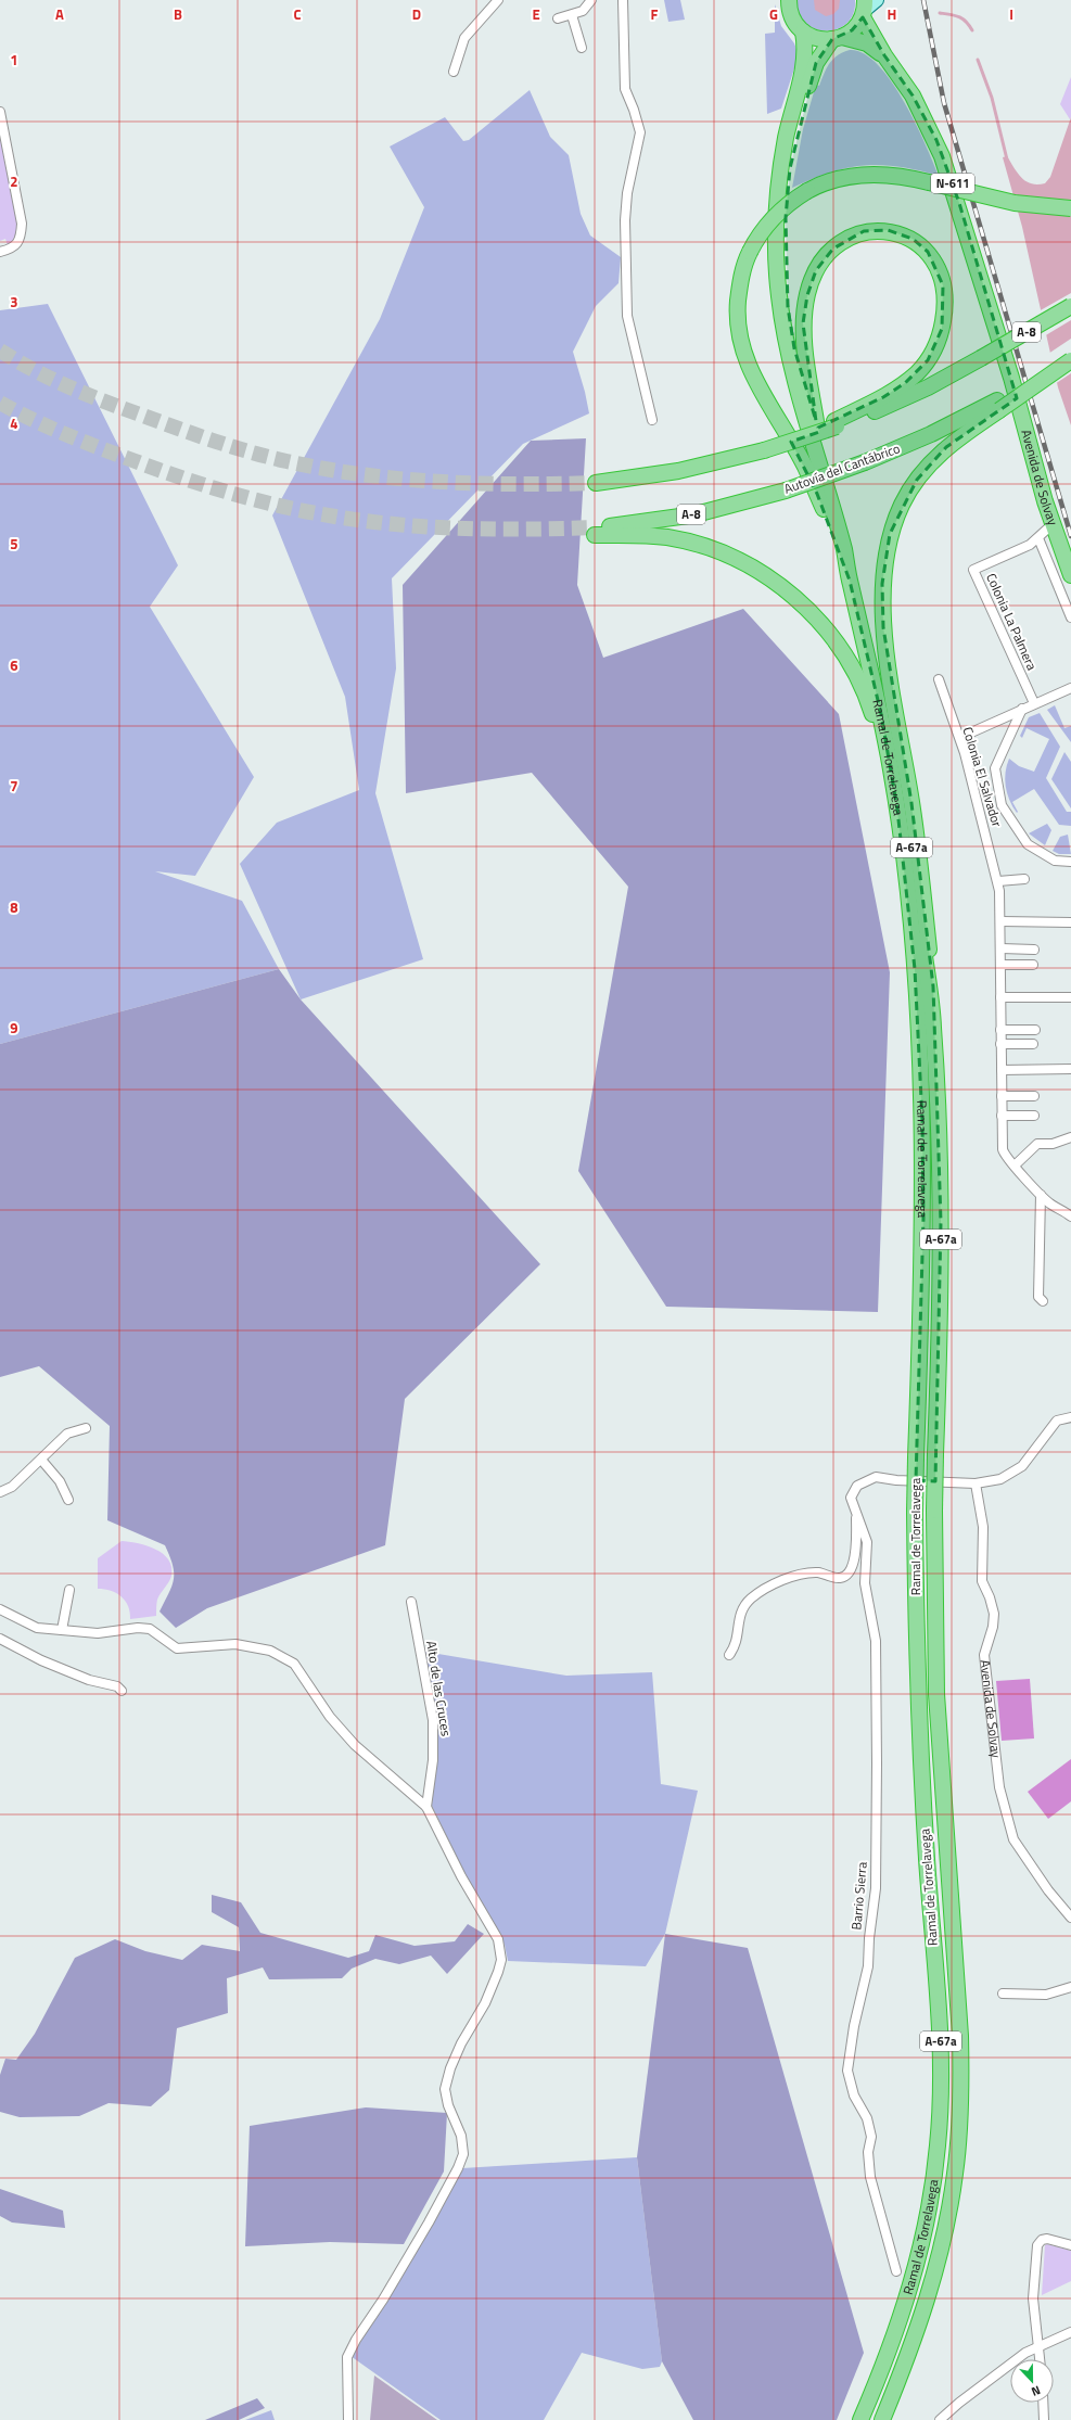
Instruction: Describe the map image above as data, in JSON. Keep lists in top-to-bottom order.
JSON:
{
  "streets": {
    "highway": [
      "N-611",
      "A-8",
      "Autovía del Cantábrico",
      "Avenida de Solvay",
      "Ramal de Torrelavega",
      "A-67a"
    ],
    "street": [
      "Colonia La Palmera",
      "Colonia El Salvador",
      "Alto de las Cruces",
      "Barrio Sierra"
    ]
  },
  "crossings": [
    ["N-611", "Avenida de Solvay"],
    ["Autovía del Cantábrico", "Ramal de Torrelavega"],
    ["Avenida de Solvay", "Colonia La Palmera"],
    ["Avenida de Solvay", "Barrio Sierra"]
  ],
  "north": "bottom",
  "grid": {
    "columns": [
      "A",
      "B",
      "C",
      "D",
      "E",
      "F",
      "G",
      "H",
      "I"
    ],
    "rows": [
      "1",
      "2",
      "3",
      "4",
      "5",
      "6",
      "7",
      "8",
      "9"
    ]
  }
}
